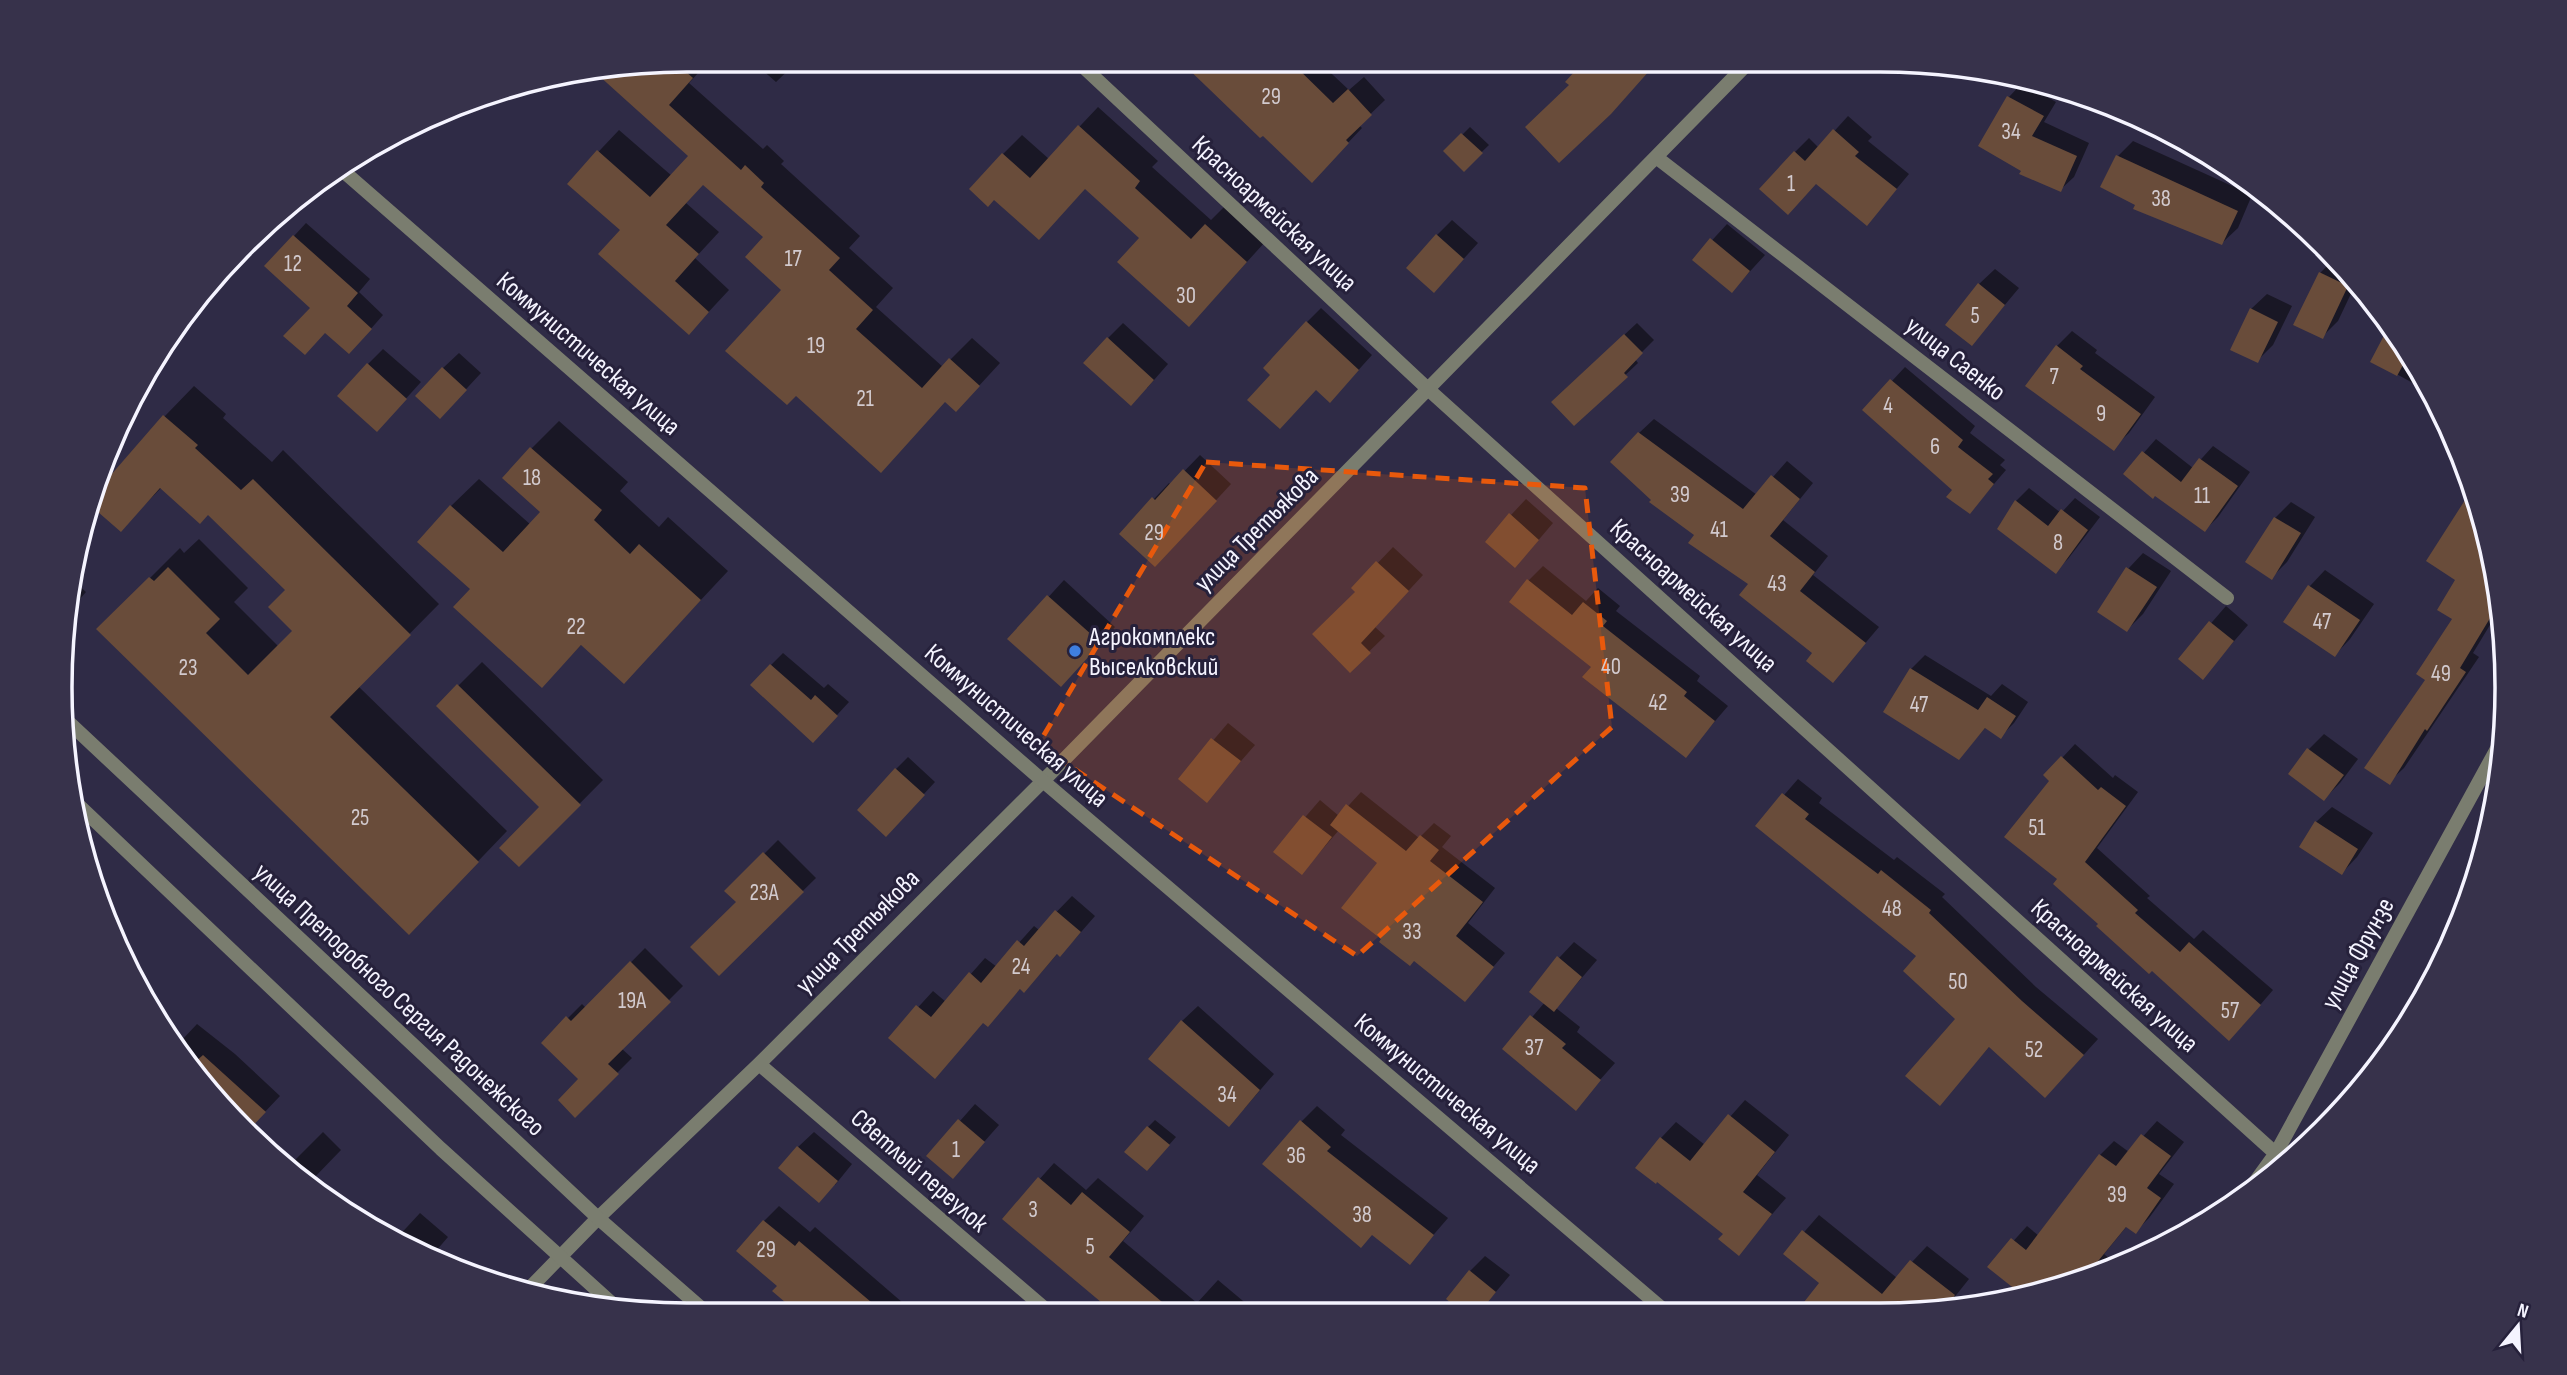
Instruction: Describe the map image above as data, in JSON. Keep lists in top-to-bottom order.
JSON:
{
  "streets": {
    "street": [
      "Красноармейская улица",
      "Коммунистическая улица",
      "улица Саенко",
      "улица Третьякова",
      "улица Фрунзе",
      "улица Преподобного Сергия Радонежского",
      "Светлый переулок"
    ]
  },
  "crossings": [
    ["Красноармейская улица", "улица Третьякова"],
    ["Коммунистическая улица", "улица Третьякова"],
    ["улица Саенко", "улица Третьякова"],
    ["улица Третьякова", "улица Преподобного Сергия Радонежского"],
    ["улица Третьякова", "Светлый переулок"]
  ],
  "places": ["Агрокомплекс Выселковский"],
  "house_numbers": [
    "29",
    "34",
    "1",
    "38",
    "17",
    "12",
    "30",
    "5",
    "19",
    "7",
    "21",
    "4",
    "9",
    "6",
    "18",
    "39",
    "11",
    "41",
    "29",
    "8",
    "43",
    "47",
    "22",
    "40",
    "23",
    "49",
    "42",
    "47",
    "25",
    "51",
    "23А",
    "48",
    "33",
    "24",
    "50",
    "19А",
    "57",
    "37",
    "52",
    "34",
    "1",
    "36",
    "39",
    "3",
    "38",
    "5",
    "29"
  ],
  "north": "top"
}
